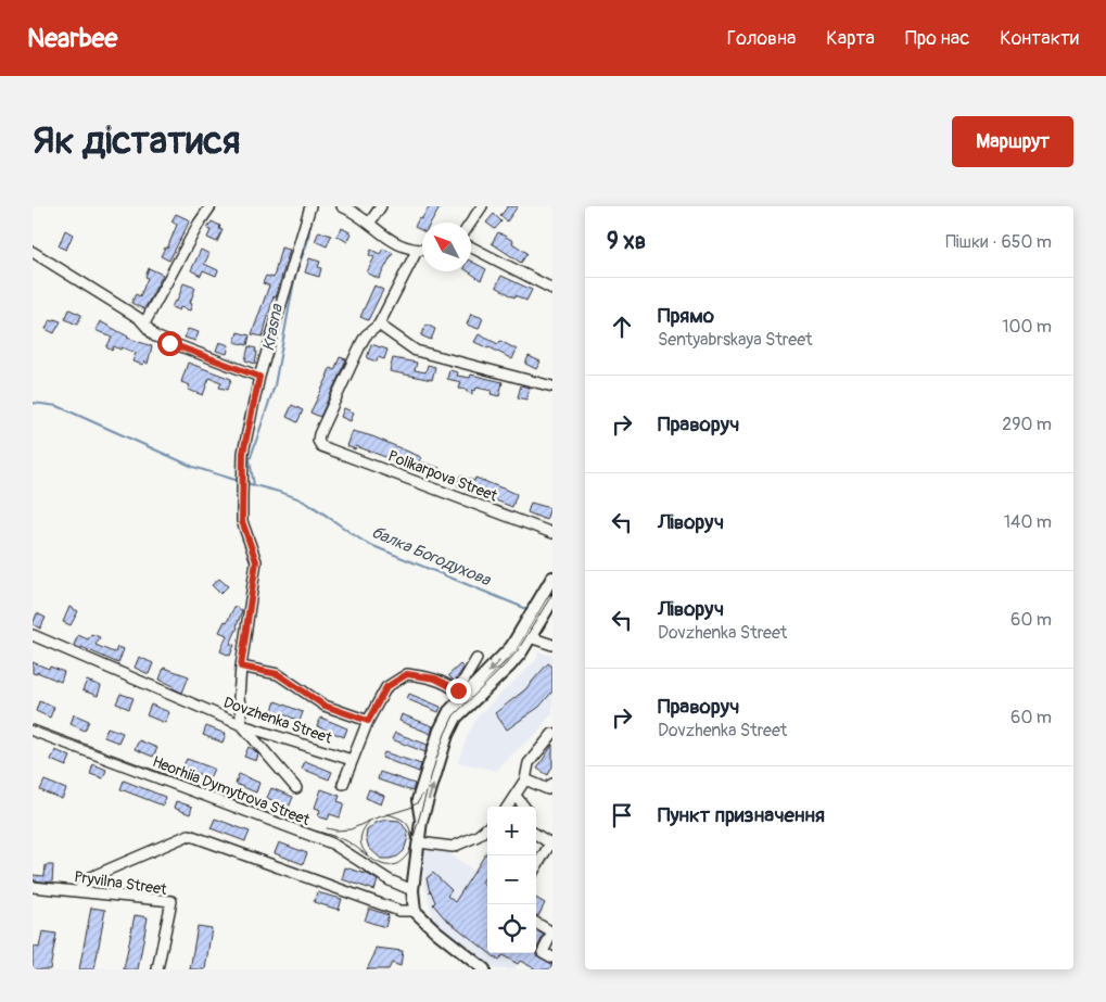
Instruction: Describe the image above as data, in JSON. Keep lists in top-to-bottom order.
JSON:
{
  "streets": {
    "street": [
      "Polikarpova Street",
      "Dovzhenka Street",
      "Heorhiia Dymytrova Street",
      "Pryvilna Street"
    ]
  },
  "water": ["Krasna", "балка Богодухова"],
  "north": "top left",
  "page": {
    "header": "Nearbee",
    "nav": [
      "Головна",
      "Карта",
      "Про нас",
      "Контакти"
    ],
    "buttons": "Маршрут",
    "title": "Як дістатися",
    "heading": ["9 хв", "Пішки · 650 m"],
    "list": [
      ["Прямо", "Sentyabrskaya Street", "100 m"],
      ["Праворуч", "290 m"],
      ["Ліворуч", "140 m"],
      ["Ліворуч", "Dovzhenka Street", "60 m"],
      ["Праворуч", "Dovzhenka Street", "60 m"],
      "Пункт призначення"
    ],
    "map_buttons": ["+", "−"]
  }
}
